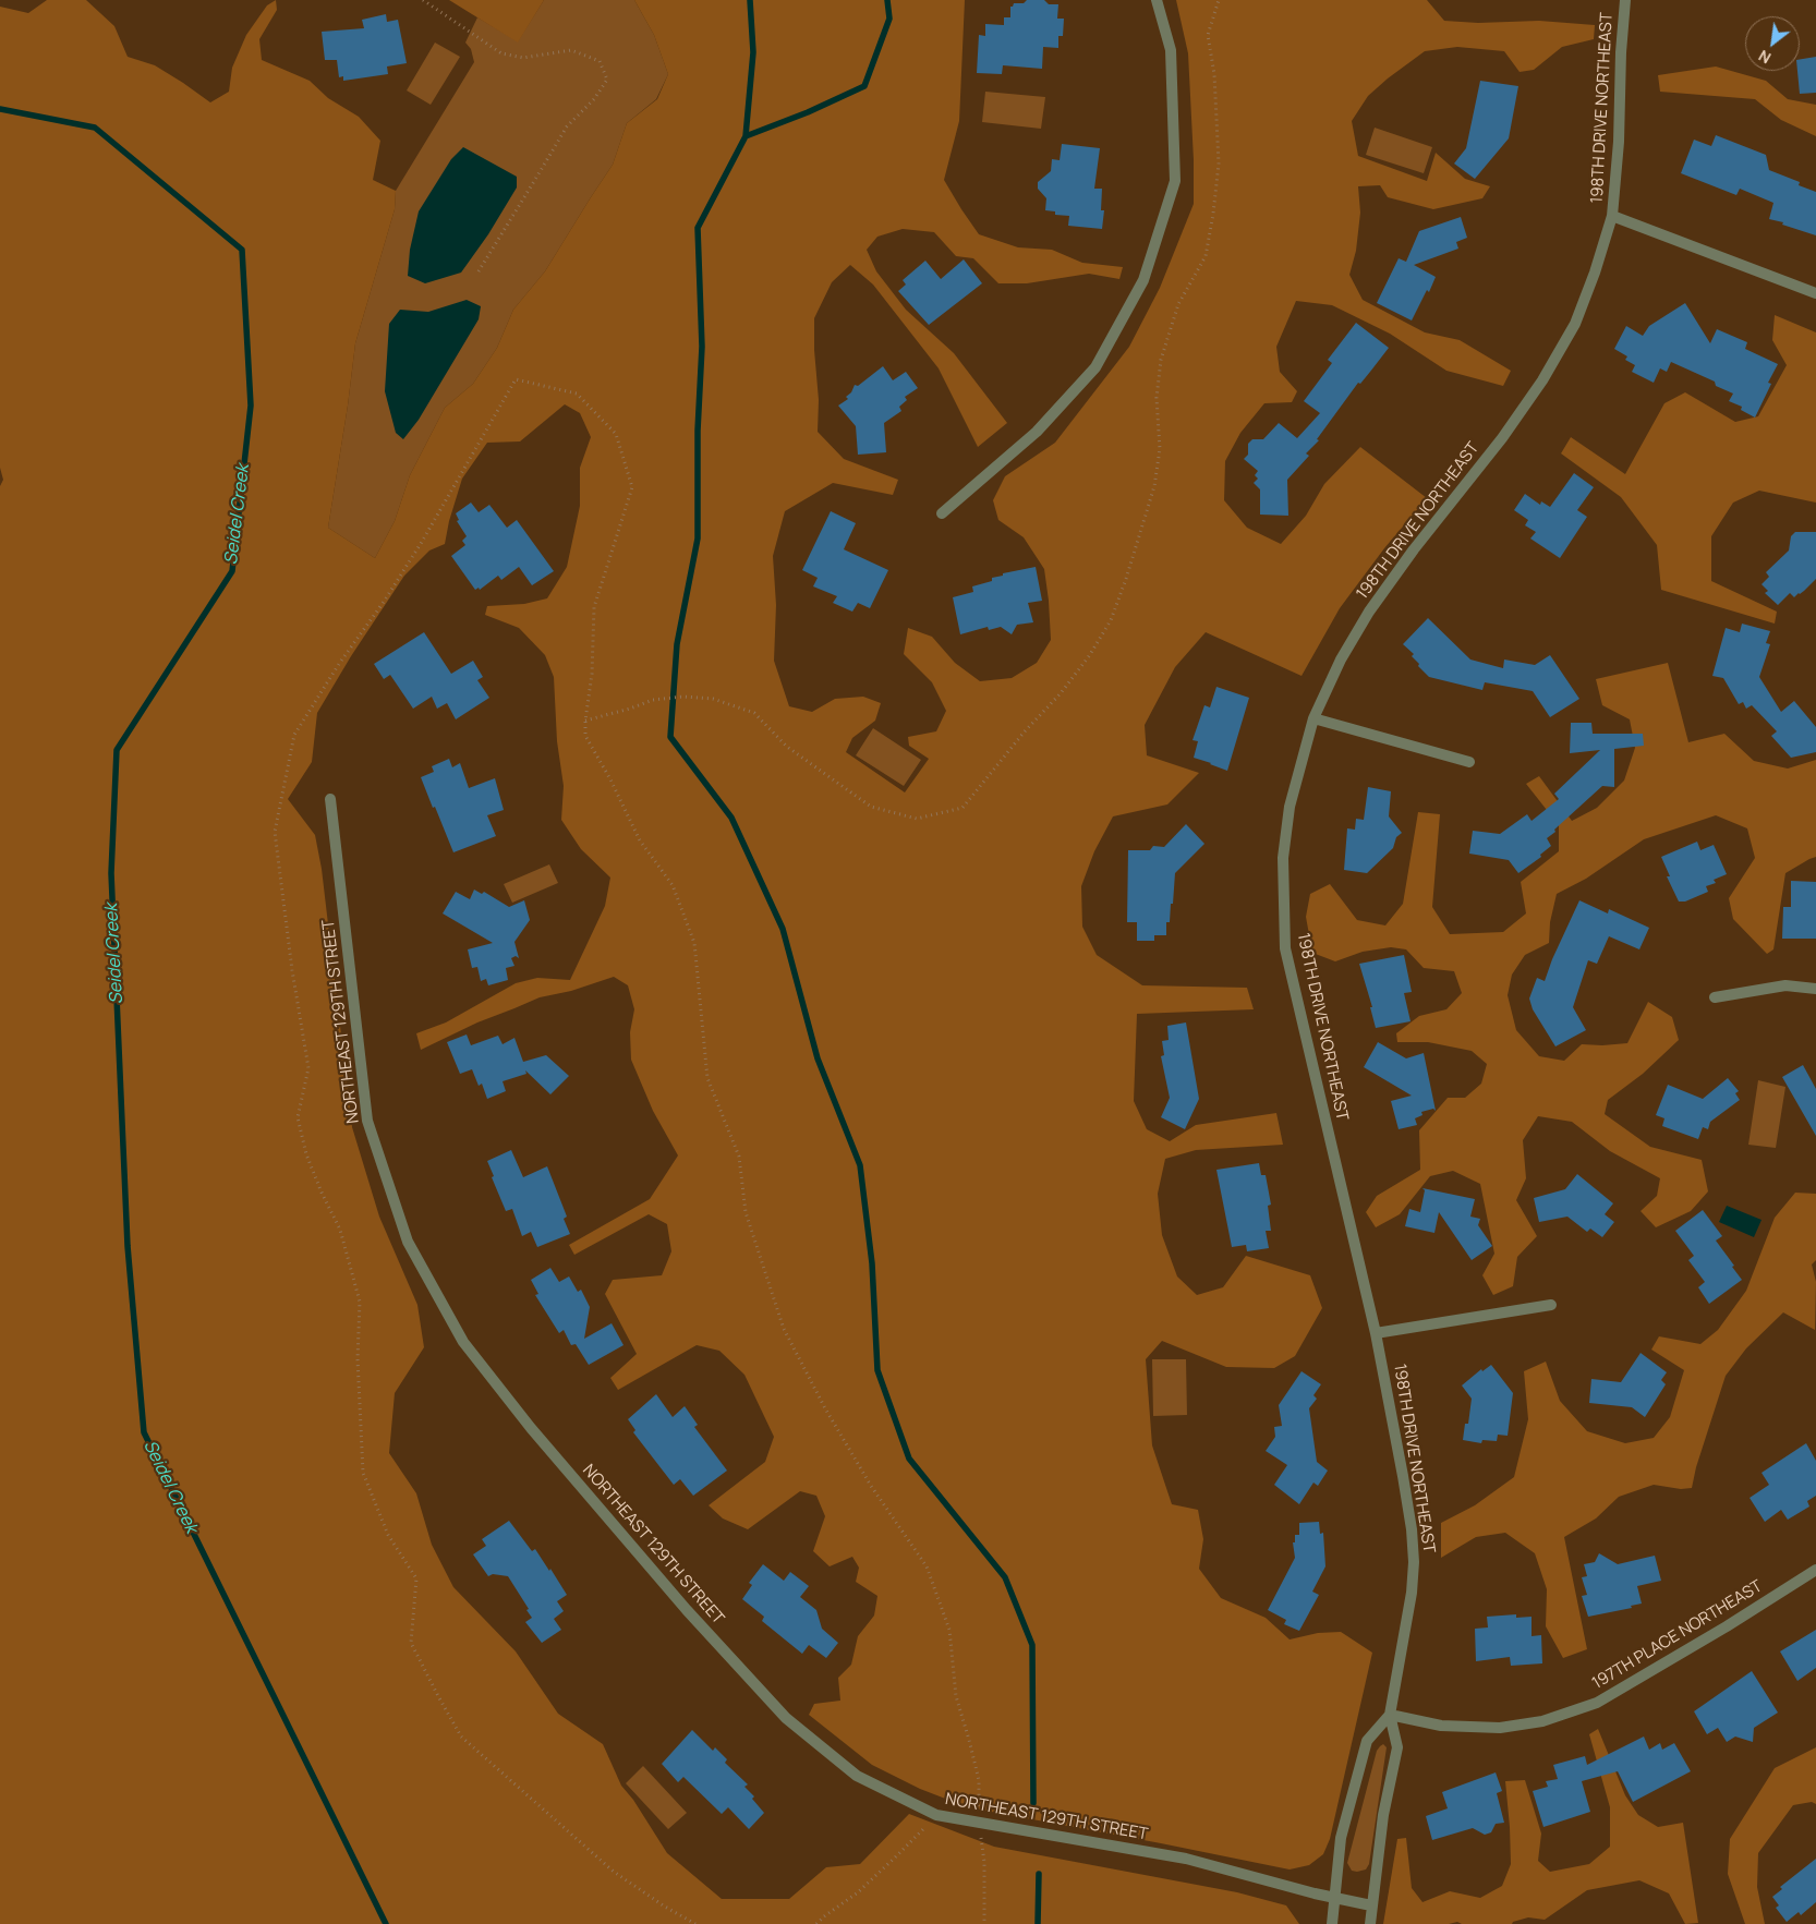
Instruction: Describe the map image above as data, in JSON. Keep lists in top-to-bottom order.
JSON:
{
  "streets": {
    "street": ["198TH DRIVE NORTHEAST", "NORTHEAST 129TH STREET", "197TH PLACE NORTHEAST"]
  },
  "crossings": [
    ["198TH DRIVE NORTHEAST", "NORTHEAST 129TH STREET"],
    ["198TH DRIVE NORTHEAST", "197TH PLACE NORTHEAST"]
  ],
  "water": ["Seidel Creek"],
  "north": "bottom left"
}
